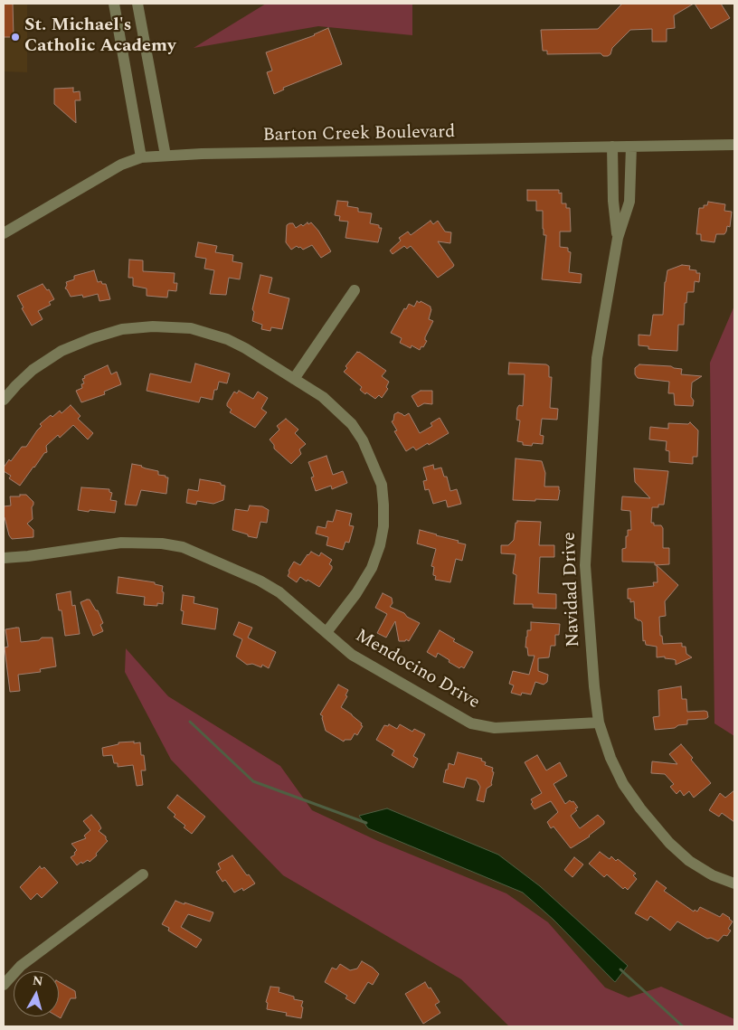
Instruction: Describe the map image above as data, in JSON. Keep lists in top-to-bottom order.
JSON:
{
  "streets": {
    "street": ["Barton Creek Boulevard", "Navidad Drive", "Mendocino Drive"]
  },
  "crossings": [
    ["Barton Creek Boulevard", "Navidad Drive"],
    ["Navidad Drive", "Mendocino Drive"]
  ],
  "places": ["St. Michael's Catholic Academy"],
  "north": "top"
}
